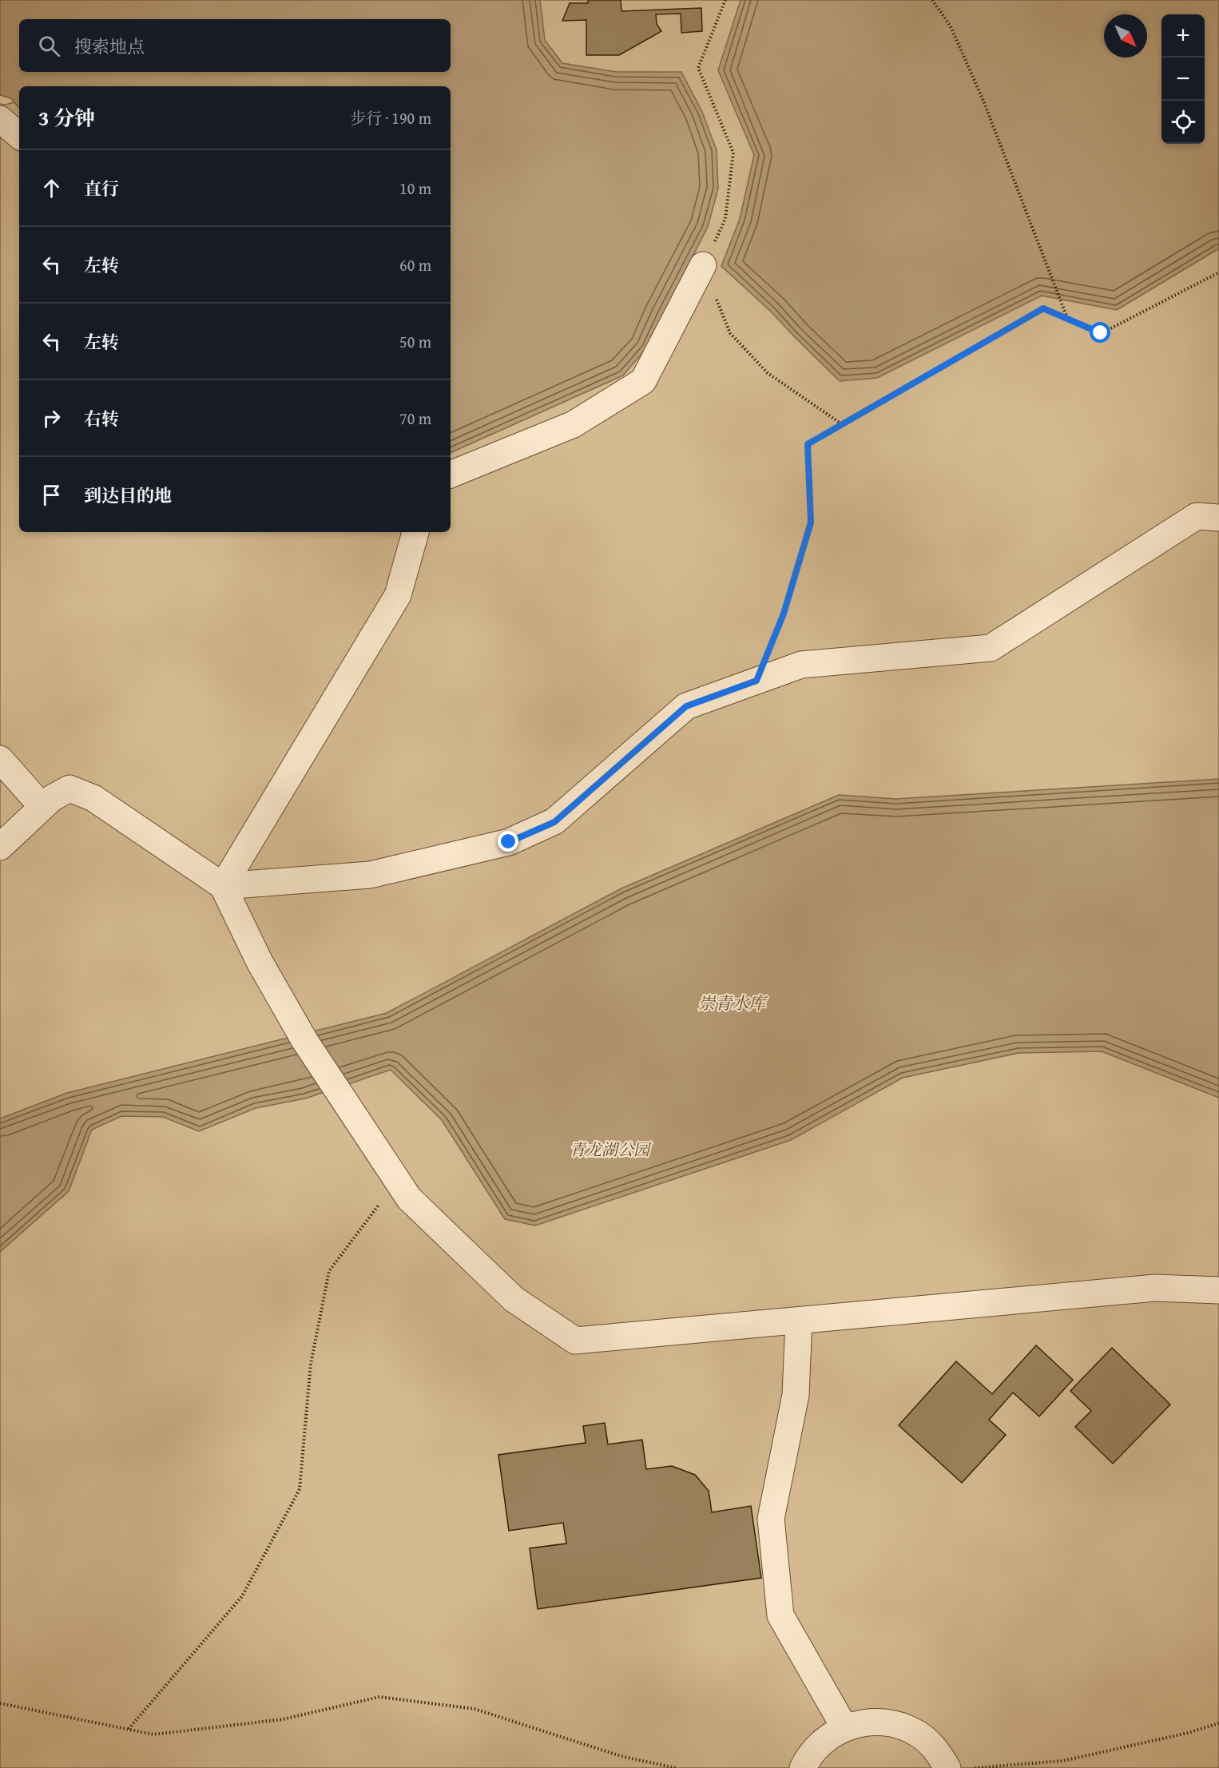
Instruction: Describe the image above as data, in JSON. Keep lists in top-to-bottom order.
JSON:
{
  "water": ["崇青水库"],
  "parks": ["青龙湖公园"],
  "north": "bottom right",
  "page": {
    "map_buttons": ["+", "−"],
    "search": "搜索地点",
    "heading": ["3 分钟", "步行 · 190 m"],
    "list": [
      ["直行", "10 m"],
      ["左转", "60 m"],
      ["左转", "50 m"],
      ["右转", "70 m"],
      "到达目的地"
    ]
  }
}
